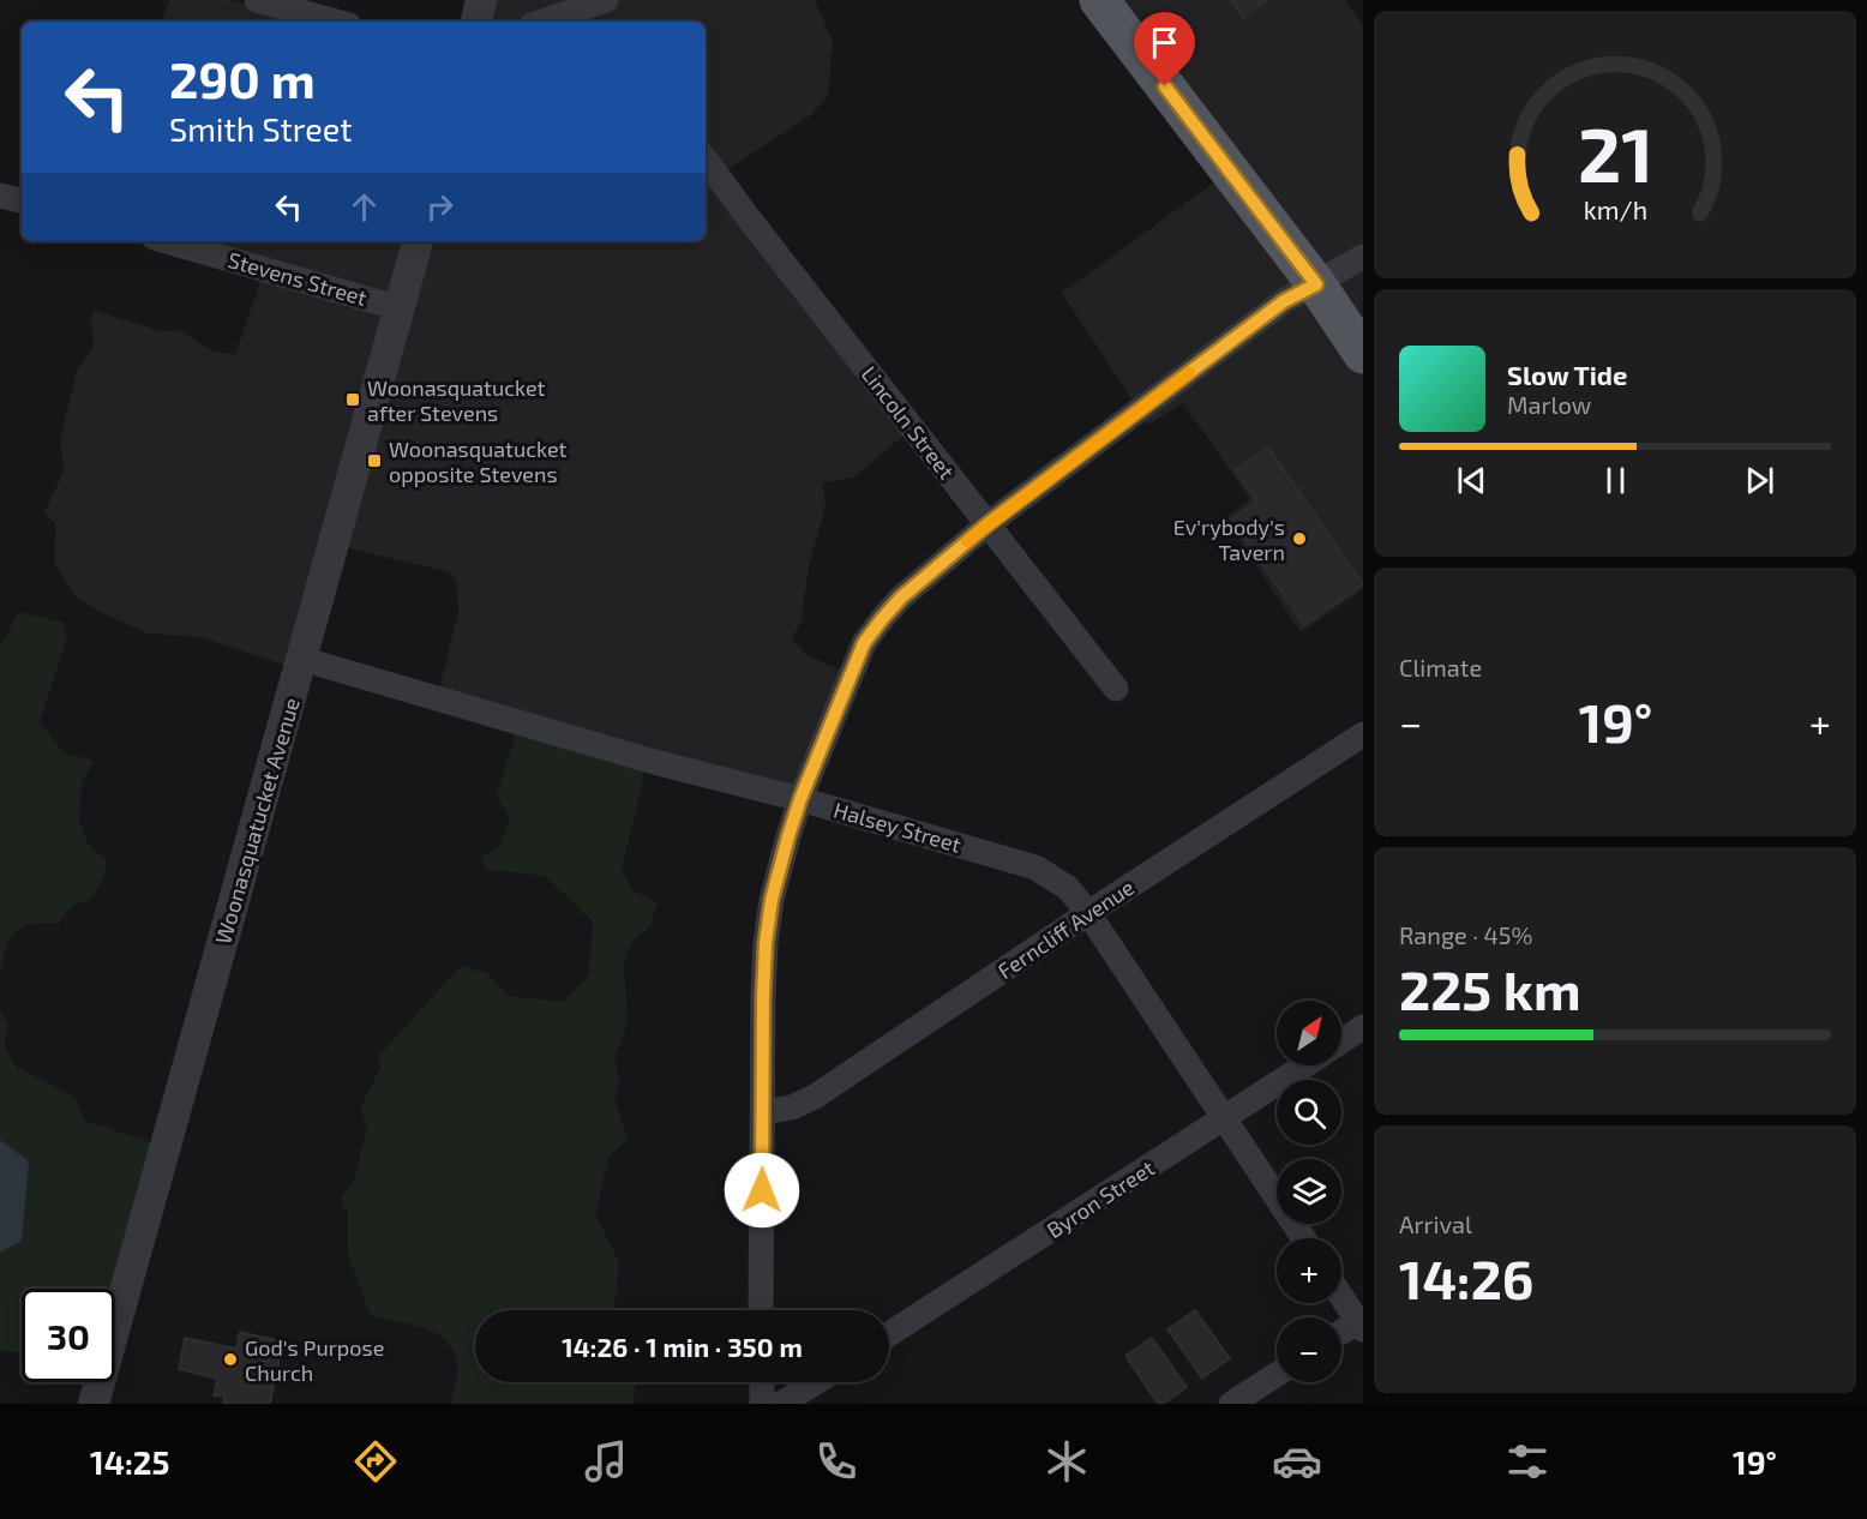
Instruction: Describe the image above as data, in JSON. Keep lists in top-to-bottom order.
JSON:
{
  "streets": {
    "street": [
      "Stevens Street",
      "Lincoln Street",
      "Woonasquatucket Avenue",
      "Halsey Street",
      "Ferncliff Avenue",
      "Byron Street"
    ]
  },
  "crossings": [
    ["Stevens Street", "Woonasquatucket Avenue"],
    ["Woonasquatucket Avenue", "Halsey Street"],
    ["Halsey Street", "Ferncliff Avenue"],
    ["Halsey Street", "Byron Street"]
  ],
  "places": {
    "transit": ["Woonasquatucket after Stevens", "Woonasquatucket opposite Stevens"],
    "other": ["Ev'rybody's Tavern", "God's Purpose Church"]
  },
  "north": "top right",
  "page": {
    "turn": ["290 m", "Smith Street"],
    "song": ["Slow Tide", "Marlow"],
    "tile": [
      "Climate",
      ["Range · 45%", "225 km"],
      ["Arrival", "14:26"]
    ],
    "heat": ["−", "19°", "+"],
    "map_buttons": ["+", "−"],
    "limit": "30",
    "trip": "14:26 · 1 min · 350 m",
    "tabs": ["14:25", "19°"],
    "gauge": ["21", "km/h"]
  }
}
